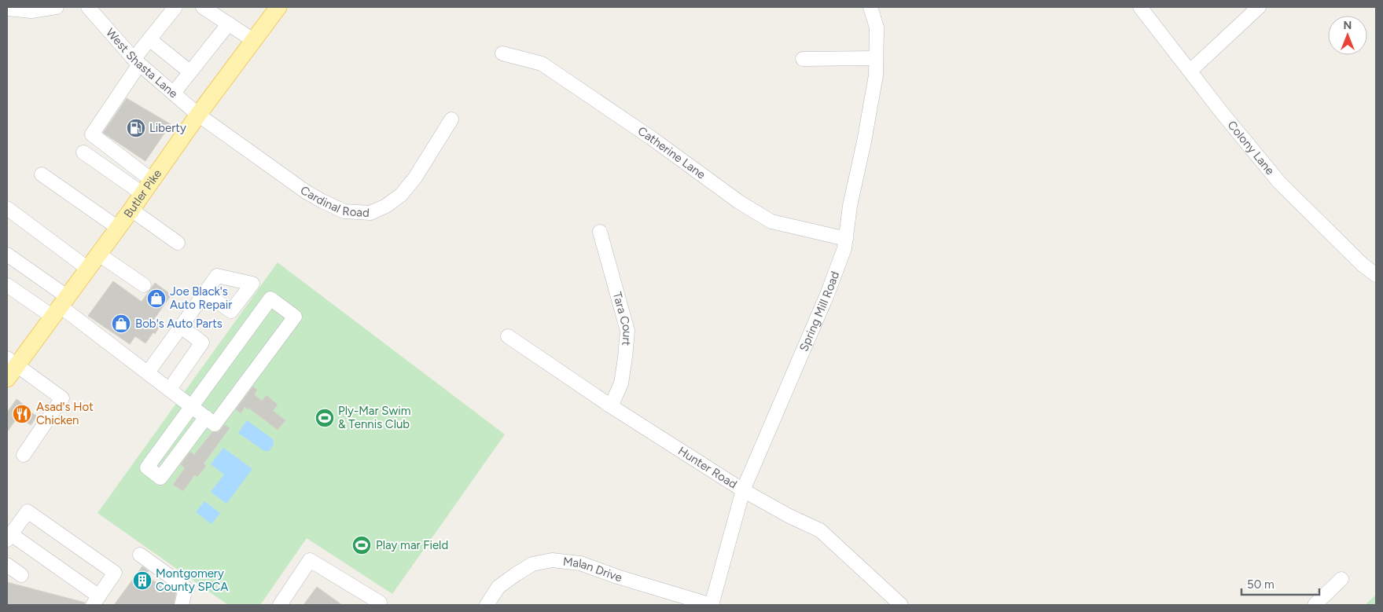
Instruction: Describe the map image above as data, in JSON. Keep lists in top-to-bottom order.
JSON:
{
  "streets": {
    "main road": ["Butler Pike"],
    "street": [
      "West Shasta Lane",
      "Colony Lane",
      "Catherine Lane",
      "Cardinal Road",
      "Spring Mill Road",
      "Tara Court",
      "Hunter Road",
      "Malan Drive"
    ]
  },
  "crossings": [
    ["West Shasta Lane", "Butler Pike"],
    ["West Shasta Lane", "Cardinal Road"],
    ["Catherine Lane", "Spring Mill Road"],
    ["Butler Pike", "Cardinal Road"],
    ["Spring Mill Road", "Hunter Road"],
    ["Spring Mill Road", "Malan Drive"],
    ["Tara Court", "Hunter Road"]
  ],
  "places": {
    "fuel station": ["Liberty"],
    "shop": ["Joe Black's Auto Repair", "Bob's Auto Parts"],
    "restaurant": ["Asad's Hot Chicken"],
    "sports": ["Ply-Mar Swim & Tennis Club", "Play mar Field"],
    "building": ["Montgomery County SPCA"]
  },
  "scale_bar": "50 m",
  "north": "top"
}
